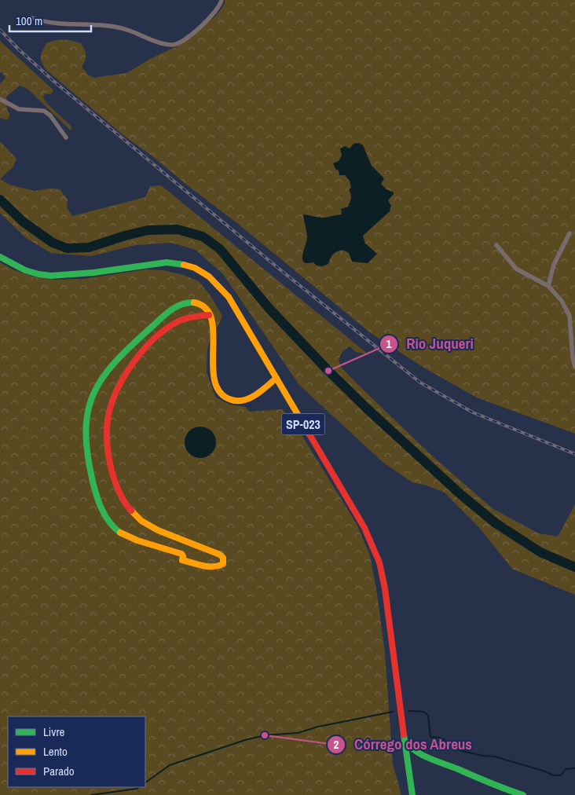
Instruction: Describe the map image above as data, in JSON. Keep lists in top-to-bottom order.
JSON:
{
  "streets": {
    "street": ["SP-023"]
  },
  "places": ["Rio Juqueri", "Córrego dos Abreus"],
  "legend": ["Livre", "Lento", "Parado"],
  "scale_bar": "100 m"
}
